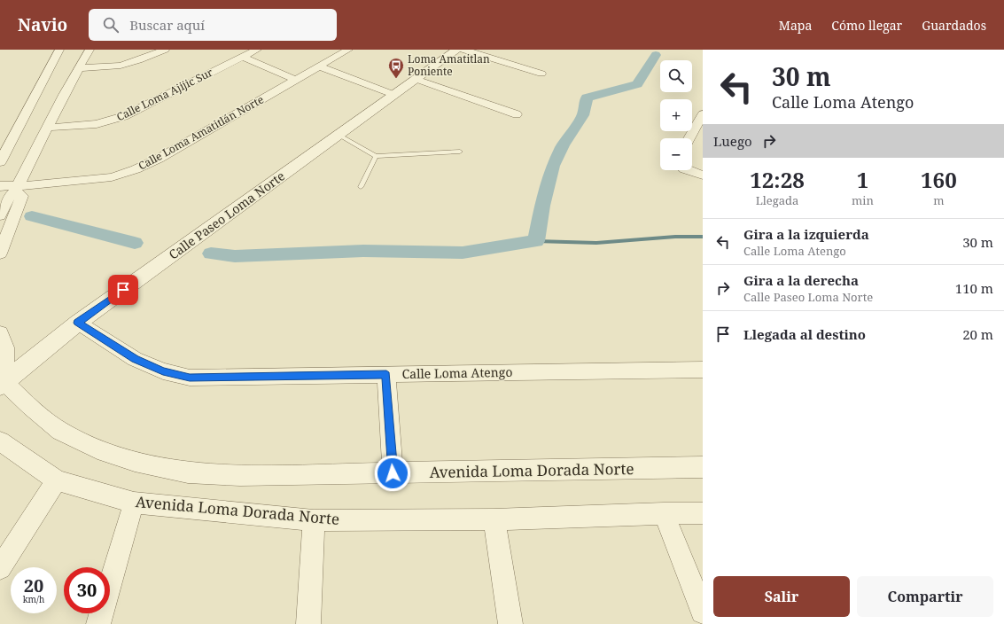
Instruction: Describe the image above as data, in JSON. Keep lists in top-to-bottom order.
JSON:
{
  "streets": {
    "street": [
      "Calle Loma Ajijic Sur",
      "Calle Loma Amatitlán Norte",
      "Calle Paseo Loma Norte",
      "Calle Loma Atengo",
      "Avenida Loma Dorada Norte"
    ]
  },
  "crossings": [
    ["Calle Paseo Loma Norte", "Calle Loma Atengo"],
    ["Calle Paseo Loma Norte", "Avenida Loma Dorada Norte"]
  ],
  "places": {
    "bus stop": ["Loma Amatitlan Poniente"]
  },
  "page": {
    "header": "Navio",
    "search": "Buscar aquí",
    "nav": ["Mapa", "Cómo llegar", "Guardados"],
    "turn": ["30 m", "Calle Loma Atengo"],
    "map_buttons": ["+", "−"],
    "then": "Luego",
    "eta": [
      "12:28",
      "Llegada",
      "1",
      "min",
      "160",
      "m"
    ],
    "list": [
      {
        "name": "Gira a la izquierda",
        "note": "Calle Loma Atengo",
        "value": "30 m"
      },
      {
        "name": "Gira a la derecha",
        "note": "Calle Paseo Loma Norte",
        "value": "110 m"
      },
      {
        "name": "Llegada al destino",
        "value": "20 m"
      }
    ],
    "speed": "20 km/h",
    "limit": "30",
    "buttons": ["Salir", "Compartir"]
  }
}
